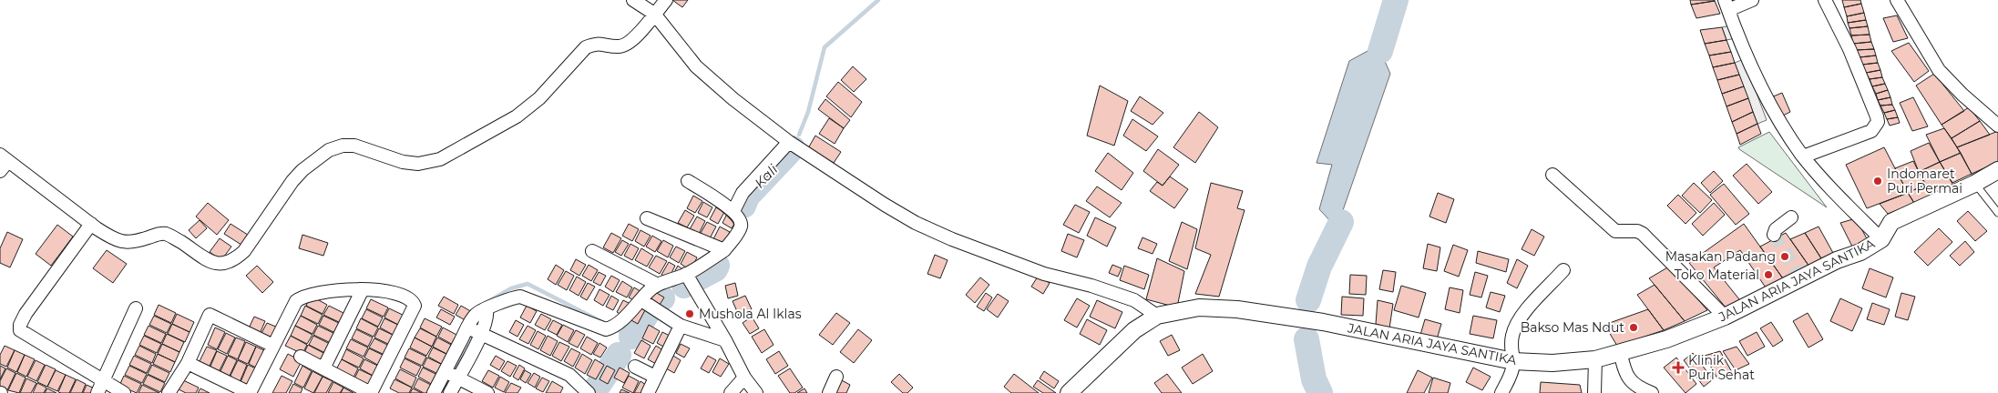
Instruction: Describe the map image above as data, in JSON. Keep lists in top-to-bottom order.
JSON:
{
  "streets": {
    "street": ["JALAN ARIA JAYA SANTIKA"]
  },
  "water": ["Kali"],
  "places": {
    "other": [
      "Indomaret Puri Permai",
      "Masakan Padang",
      "Toko Material",
      "Mushola Al Iklas",
      "Bakso Mas Ndut"
    ],
    "health": ["Klinik Puri Sehat"]
  }
}
